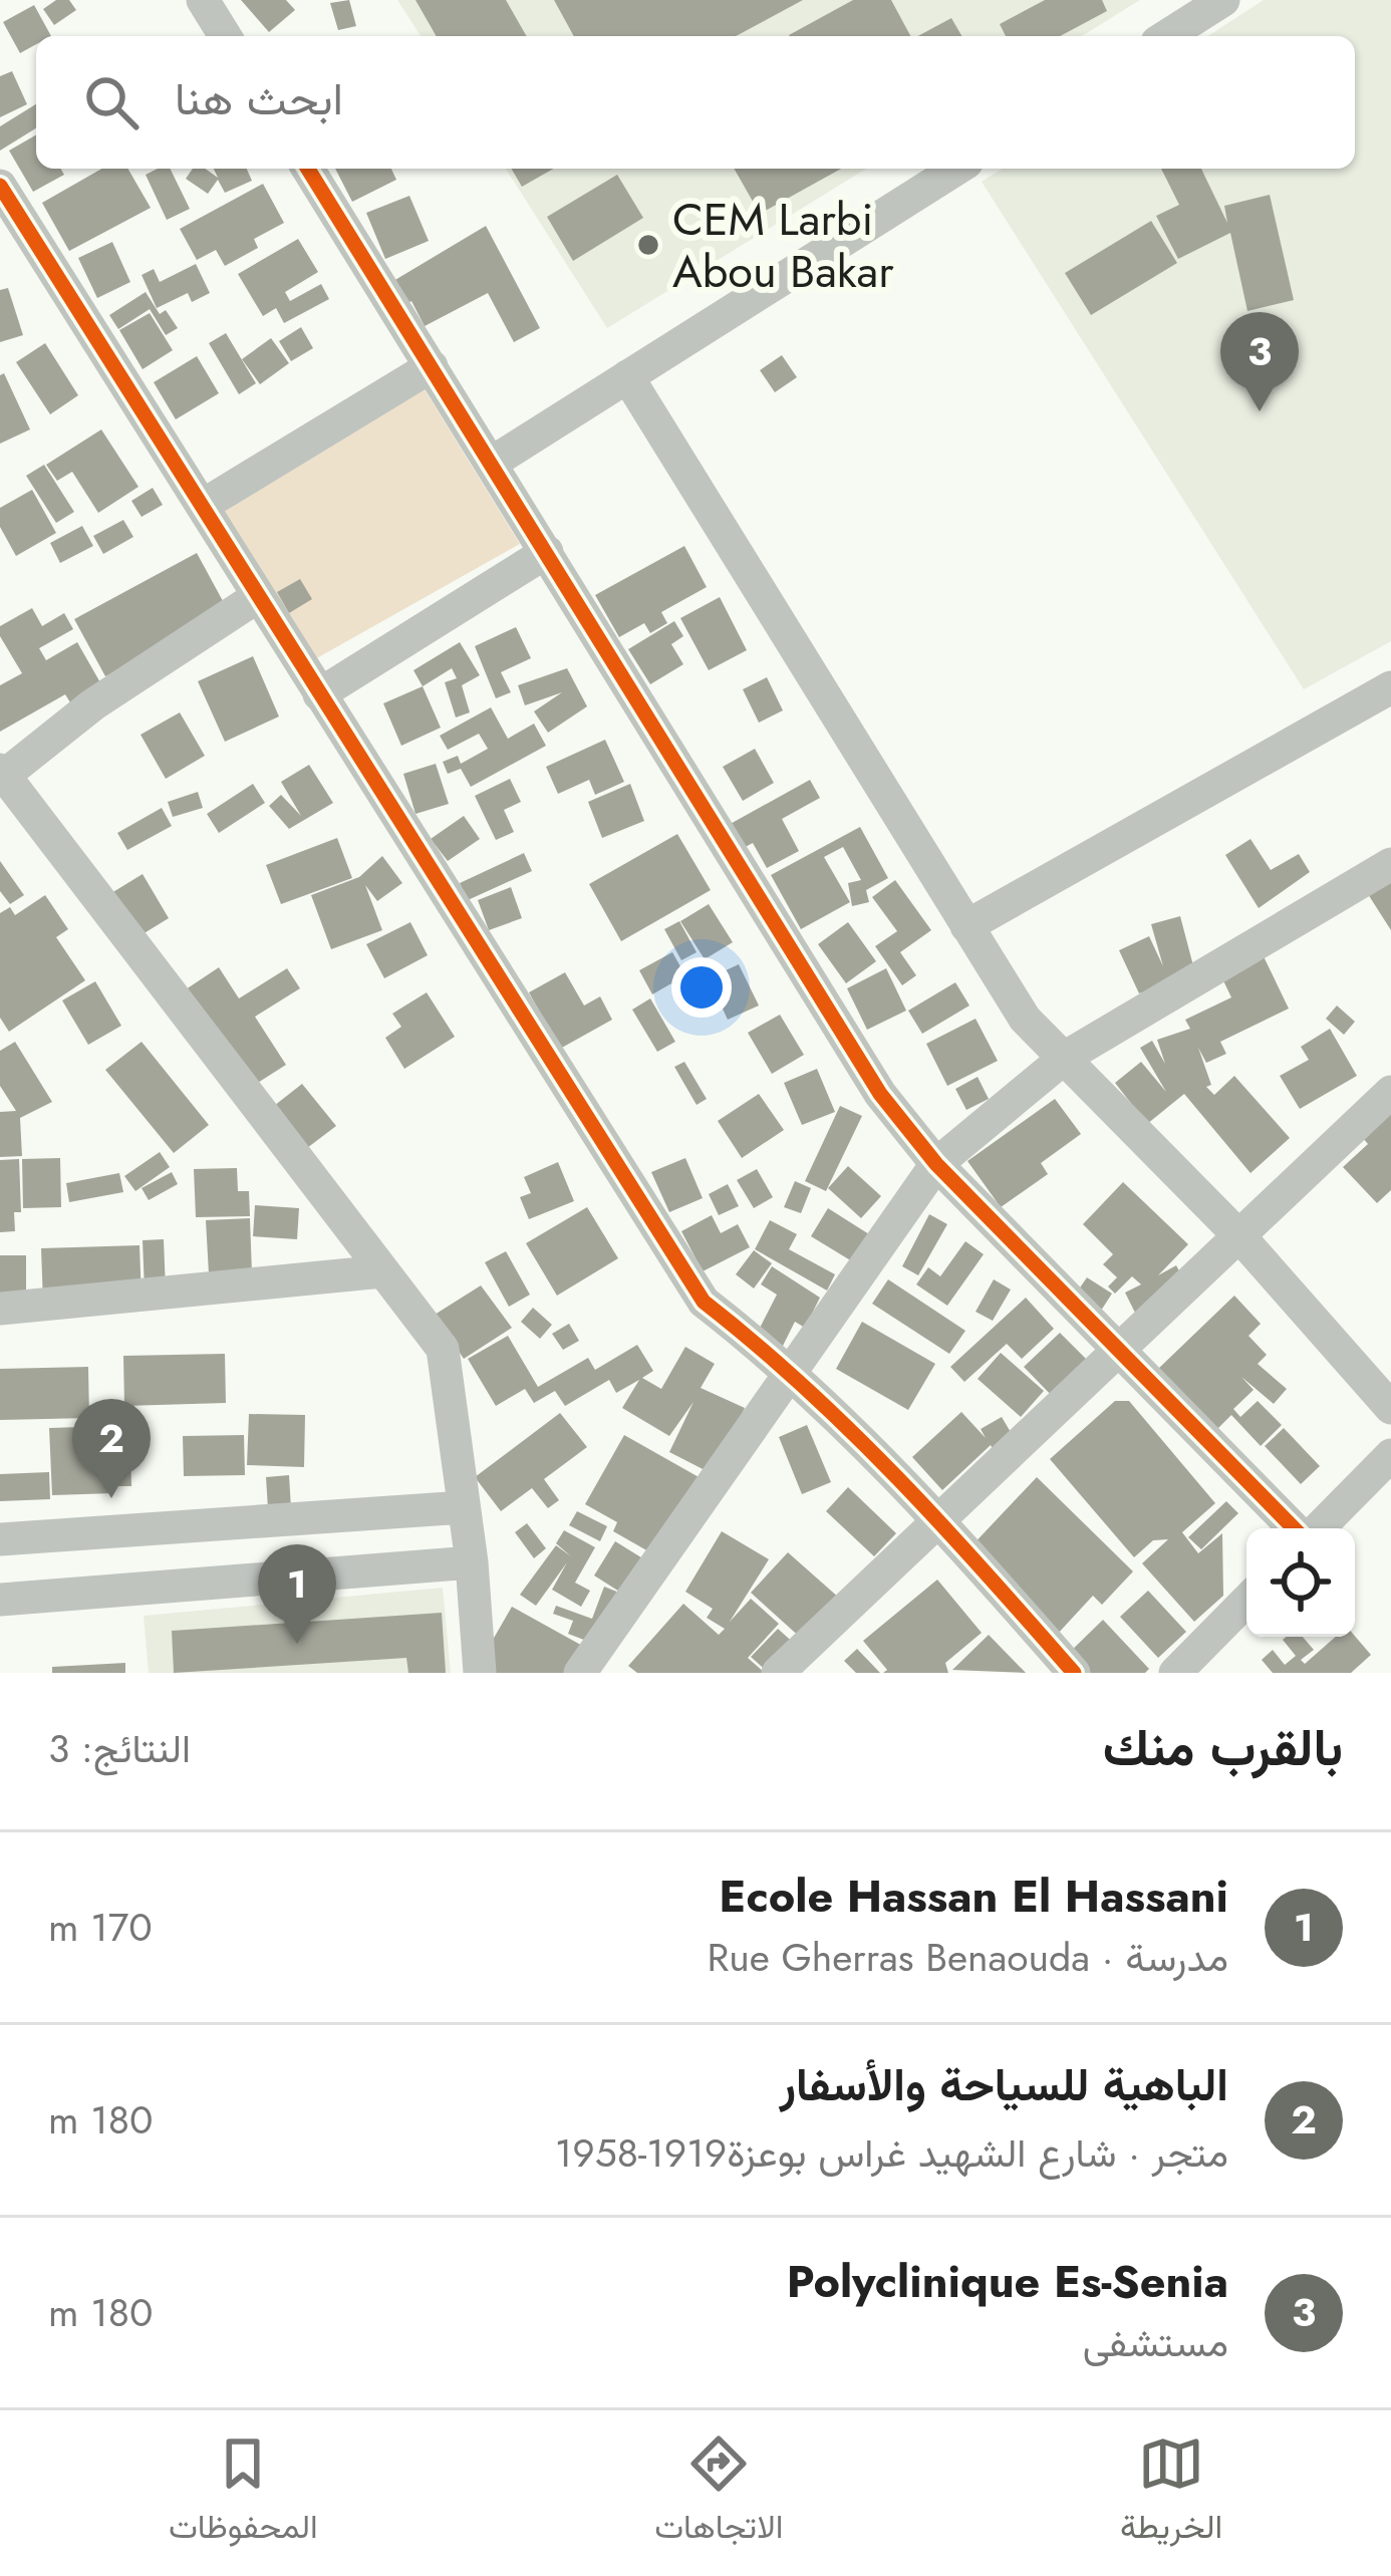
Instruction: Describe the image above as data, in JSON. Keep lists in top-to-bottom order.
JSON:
{
  "places": ["CEM Larbi Abou Bakar"],
  "page": {
    "search": "ابحث هنا",
    "pins": ["3", "2", "1"],
    "heading": ["بالقرب منك", "النتائج: 3"],
    "list": [
      {
        "mark": "1",
        "name": "Ecole Hassan El Hassani",
        "note": "مدرسة · Rue Gherras Benaouda",
        "value": "170 m"
      },
      {
        "mark": "2",
        "name": "الباهية للسياحة والأسفار",
        "note": "متجر · شارع الشهيد غراس بوعزة1919-1958",
        "value": "180 m"
      },
      {
        "mark": "3",
        "name": "Polyclinique Es-Senia",
        "note": "مستشفى",
        "value": "180 m"
      }
    ],
    "nav": ["الخريطة", "الاتجاهات", "المحفوظات"]
  }
}
